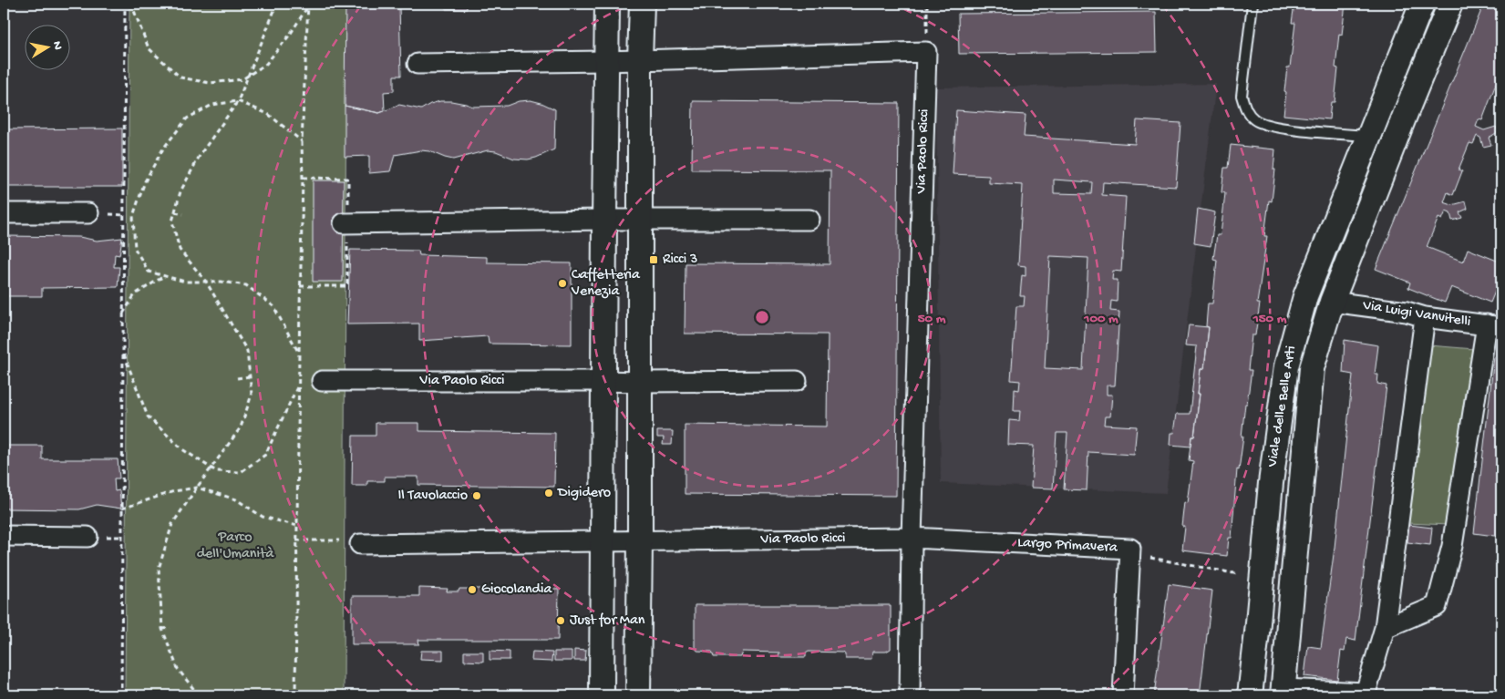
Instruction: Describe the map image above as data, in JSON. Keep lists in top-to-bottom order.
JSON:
{
  "streets": {
    "street": [
      "Via Paolo Ricci",
      "Via Luigi Vanvitelli",
      "Viale delle Belle Arti",
      "Largo Primavera"
    ]
  },
  "crossings": [
    ["Via Paolo Ricci", "Largo Primavera"],
    ["Via Luigi Vanvitelli", "Viale delle Belle Arti"]
  ],
  "parks": ["Parco dell'Umanità"],
  "places": {
    "transit": ["Ricci 3"],
    "other": [
      "Caffetteria Venezia",
      "Digidero",
      "Il Tavolaccio",
      "Giocolandia",
      "Just for Man"
    ]
  },
  "north": "right",
  "rings": ["50 m", "100 m", "150 m"]
}
